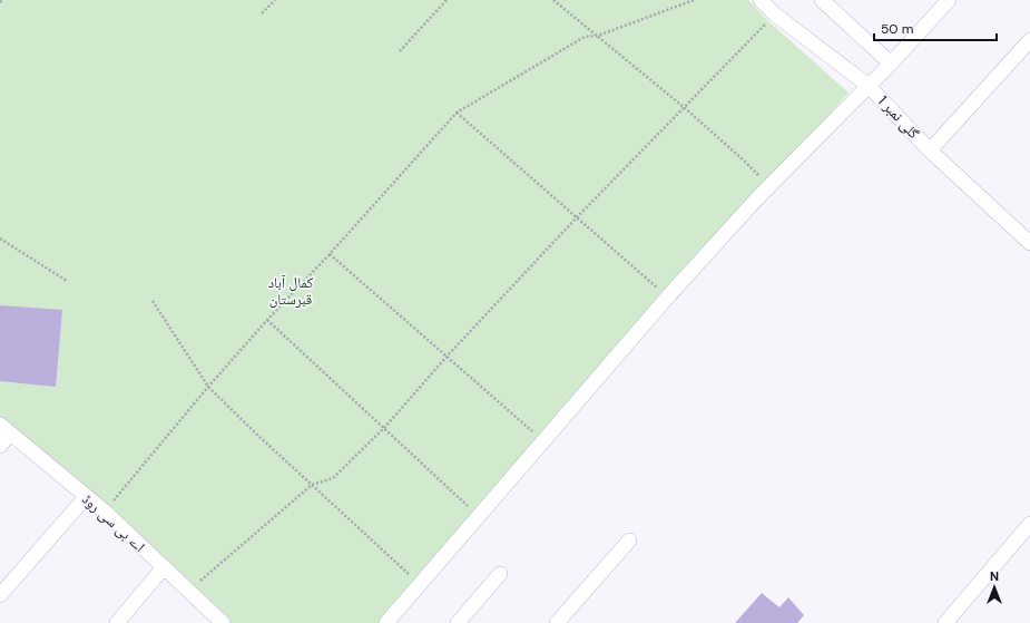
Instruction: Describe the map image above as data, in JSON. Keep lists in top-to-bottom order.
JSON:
{
  "streets": {
    "street": ["گلی نمبر 1", "اے بی سی روڈ"]
  },
  "parks": ["کمال آباد قبرستان"],
  "scale_bar": "50 m",
  "north": "top"
}
